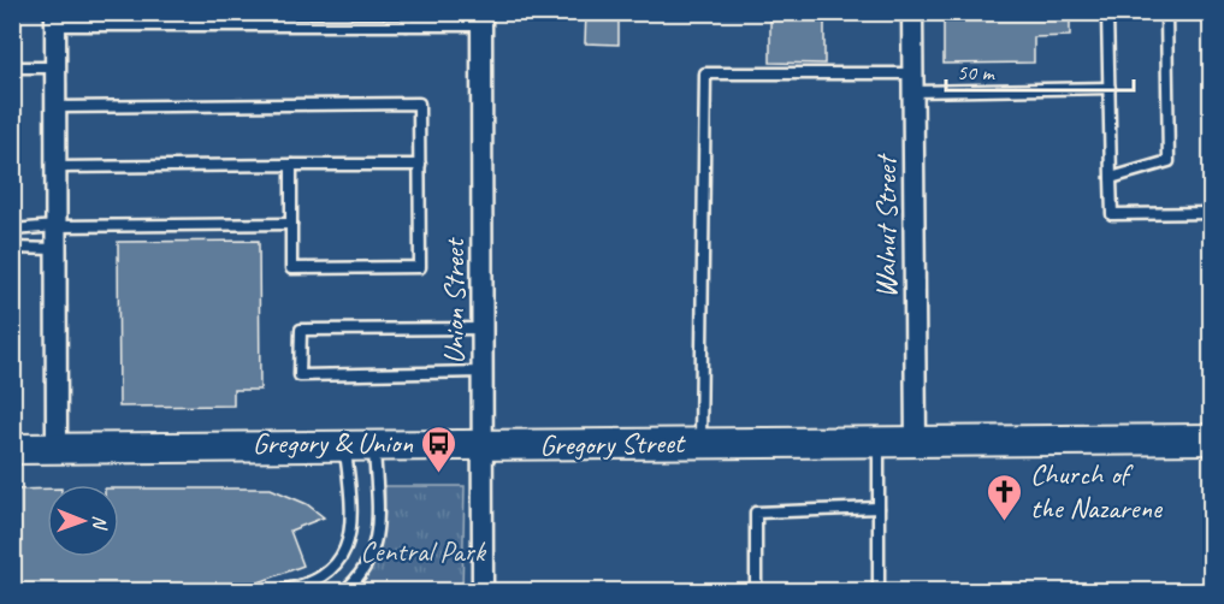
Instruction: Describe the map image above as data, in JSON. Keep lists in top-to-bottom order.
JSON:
{
  "streets": {
    "main road": ["Gregory Street"],
    "street": ["Walnut Street", "Union Street"]
  },
  "crossings": [
    ["Walnut Street", "Gregory Street"],
    ["Union Street", "Gregory Street"]
  ],
  "parks": ["Central Park"],
  "places": {
    "bus stop": ["Gregory & Union"],
    "church": ["Church of the Nazarene"]
  },
  "scale_bar": "50 m",
  "north": "right"
}
